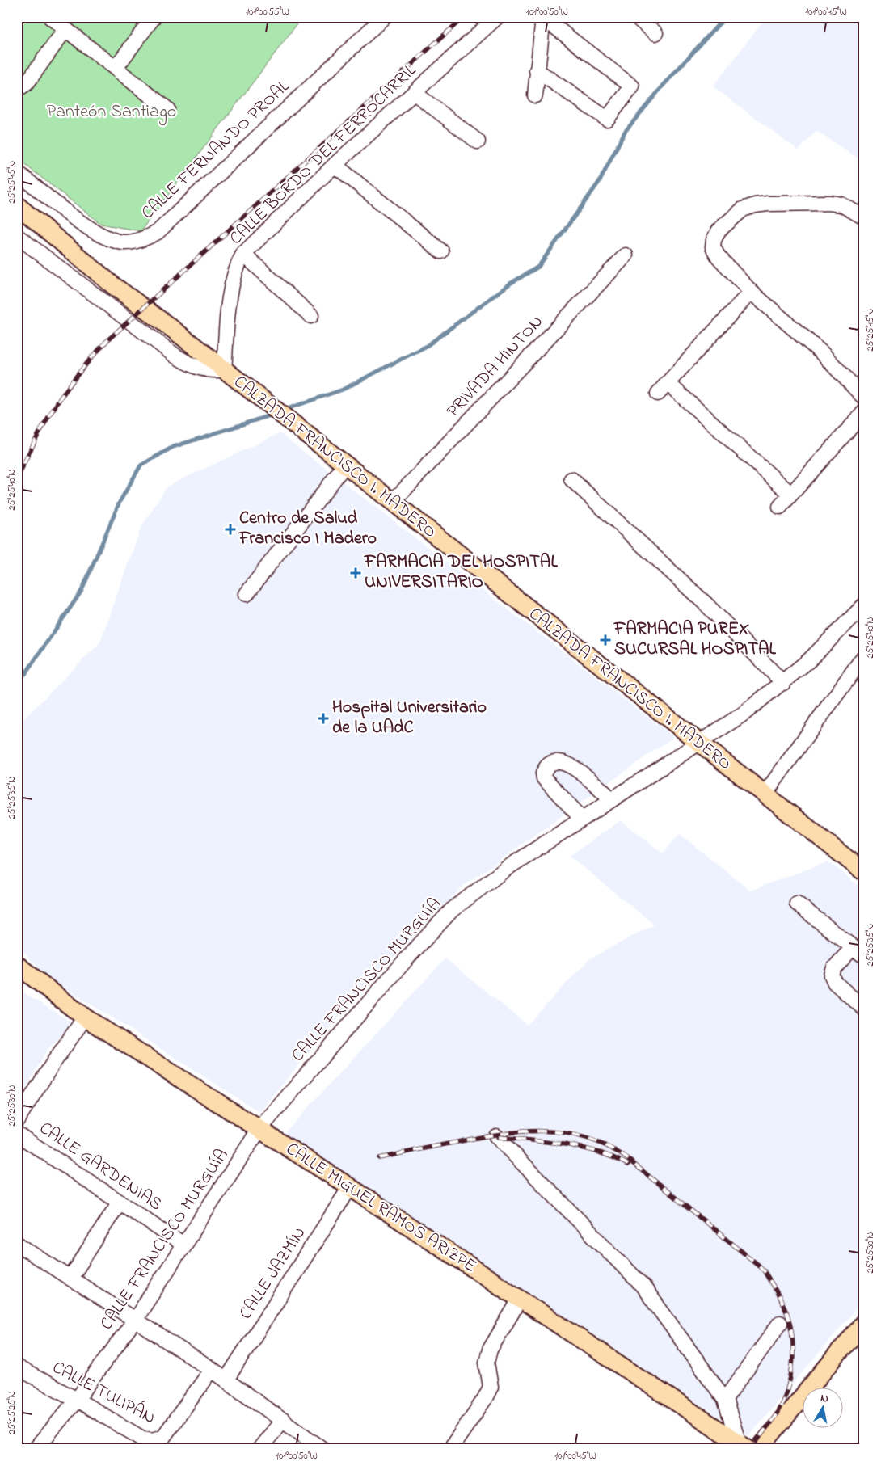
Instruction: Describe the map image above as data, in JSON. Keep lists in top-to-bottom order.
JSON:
{
  "streets": {
    "main road": ["CALZADA FRANCISCO I. MADERO", "CALLE MIGUEL RAMOS ARIZPE"],
    "street": [
      "CALLE FERNANDO PROAL",
      "CALLE BORDO DEL FERROCARRIL",
      "PRIVADA HINTON",
      "CALLE FRANCISCO MURGUÍA",
      "CALLE GARDENIAS",
      "CALLE JAZMÍN",
      "CALLE TULIPÁN"
    ]
  },
  "crossings": [
    ["CALLE BORDO DEL FERROCARRIL", "CALZADA FRANCISCO I. MADERO"],
    ["PRIVADA HINTON", "CALZADA FRANCISCO I. MADERO"],
    ["CALZADA FRANCISCO I. MADERO", "CALLE FRANCISCO MURGUÍA"],
    ["CALLE FRANCISCO MURGUÍA", "CALLE GARDENIAS"],
    ["CALLE FRANCISCO MURGUÍA", "CALLE MIGUEL RAMOS ARIZPE"],
    ["CALLE FRANCISCO MURGUÍA", "CALLE TULIPÁN"],
    ["CALLE MIGUEL RAMOS ARIZPE", "CALLE JAZMÍN"]
  ],
  "parks": ["Panteón Santiago"],
  "places": {
    "health": [
      "Centro de Salud Francisco I Madero",
      "FARMACIA DEL HOSPITAL UNIVERSITARIO",
      "FARMACIA PUREX SUCURSAL HOSPITAL",
      "Hospital Universitario de la UAdC"
    ]
  },
  "north": "top",
  "coordinates": [
    "101°00'55\"W",
    "101°00'50\"W",
    "101°00'45\"W",
    "25°25'45\"N",
    "25°25'40\"N",
    "25°25'35\"N",
    "25°25'30\"N",
    "25°25'25\"N"
  ]
}
